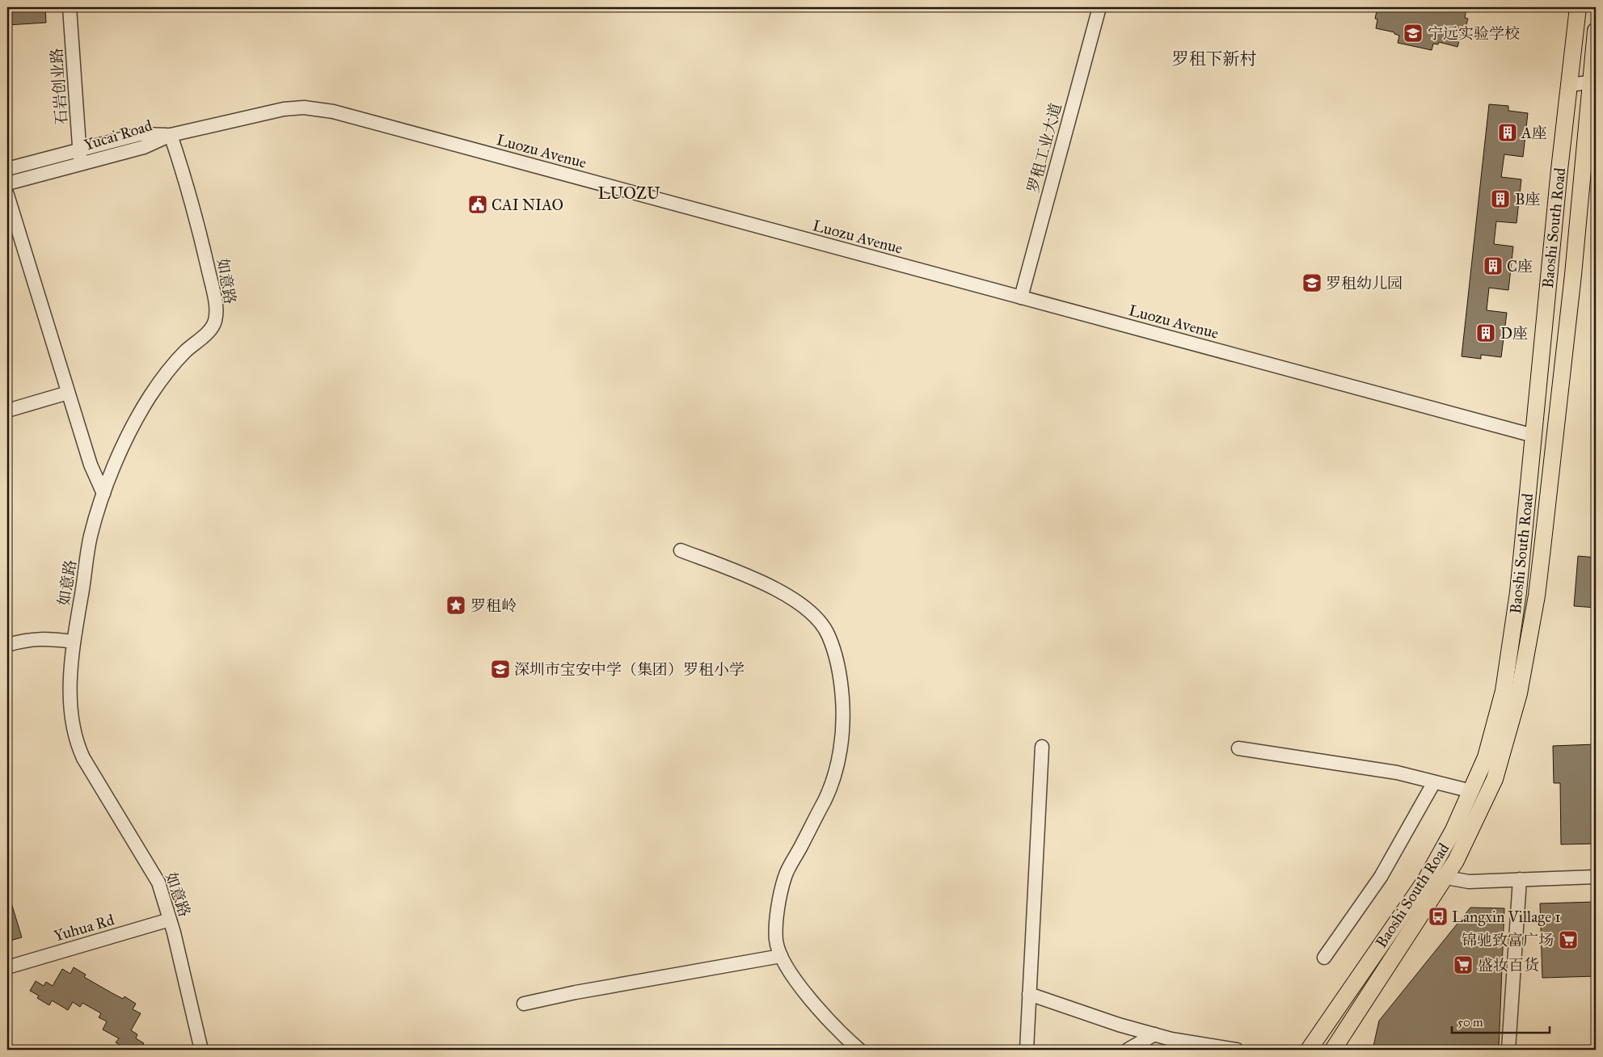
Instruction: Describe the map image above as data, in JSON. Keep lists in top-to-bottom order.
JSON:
{
  "streets": {
    "main road": ["Baoshi South Road"],
    "street": [
      "石岩创业路",
      "Yucai Road",
      "罗租工业大道",
      "Luozu Avenue",
      "如意路",
      "Yuhua Rd"
    ]
  },
  "crossings": [
    ["石岩创业路", "Yucai Road"],
    ["Yucai Road", "Luozu Avenue"],
    ["Yucai Road", "如意路"],
    ["罗租工业大道", "Luozu Avenue"],
    ["Luozu Avenue", "Baoshi South Road"],
    ["Luozu Avenue", "如意路"],
    ["如意路", "Yuhua Rd"]
  ],
  "districts": ["罗租下新村", "LUOZU"],
  "places": {
    "school or university": ["宁远实验学校", "罗租幼儿园", "深圳市宝安中学（集团）罗租小学"],
    "building": [
      "A座",
      "B座",
      "C座",
      "D座"
    ],
    "public building": ["CAI NIAO"],
    "place": ["罗租岭"],
    "bus stop": ["Langxin Village 1"],
    "supermarket": ["锦驰致富广场", "盛妆百货"]
  },
  "scale_bar": "50 m"
}
